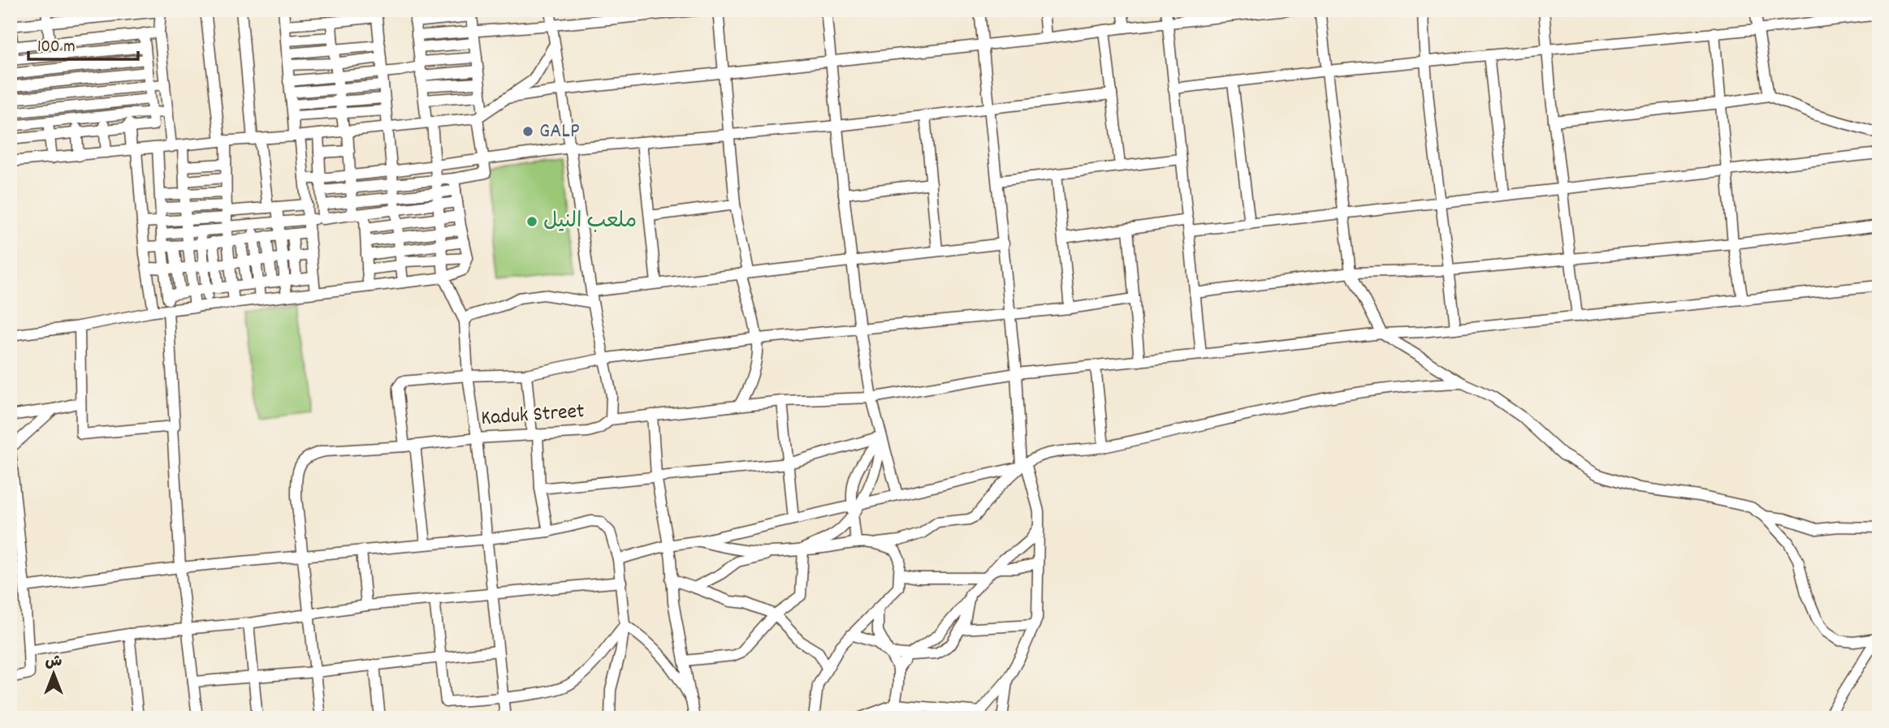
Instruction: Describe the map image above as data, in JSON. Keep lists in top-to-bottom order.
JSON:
{
  "streets": {
    "street": ["Kaduk Street"]
  },
  "places": ["GALP", "ملعب النيل"],
  "scale_bar": "100 m",
  "north": "top"
}
